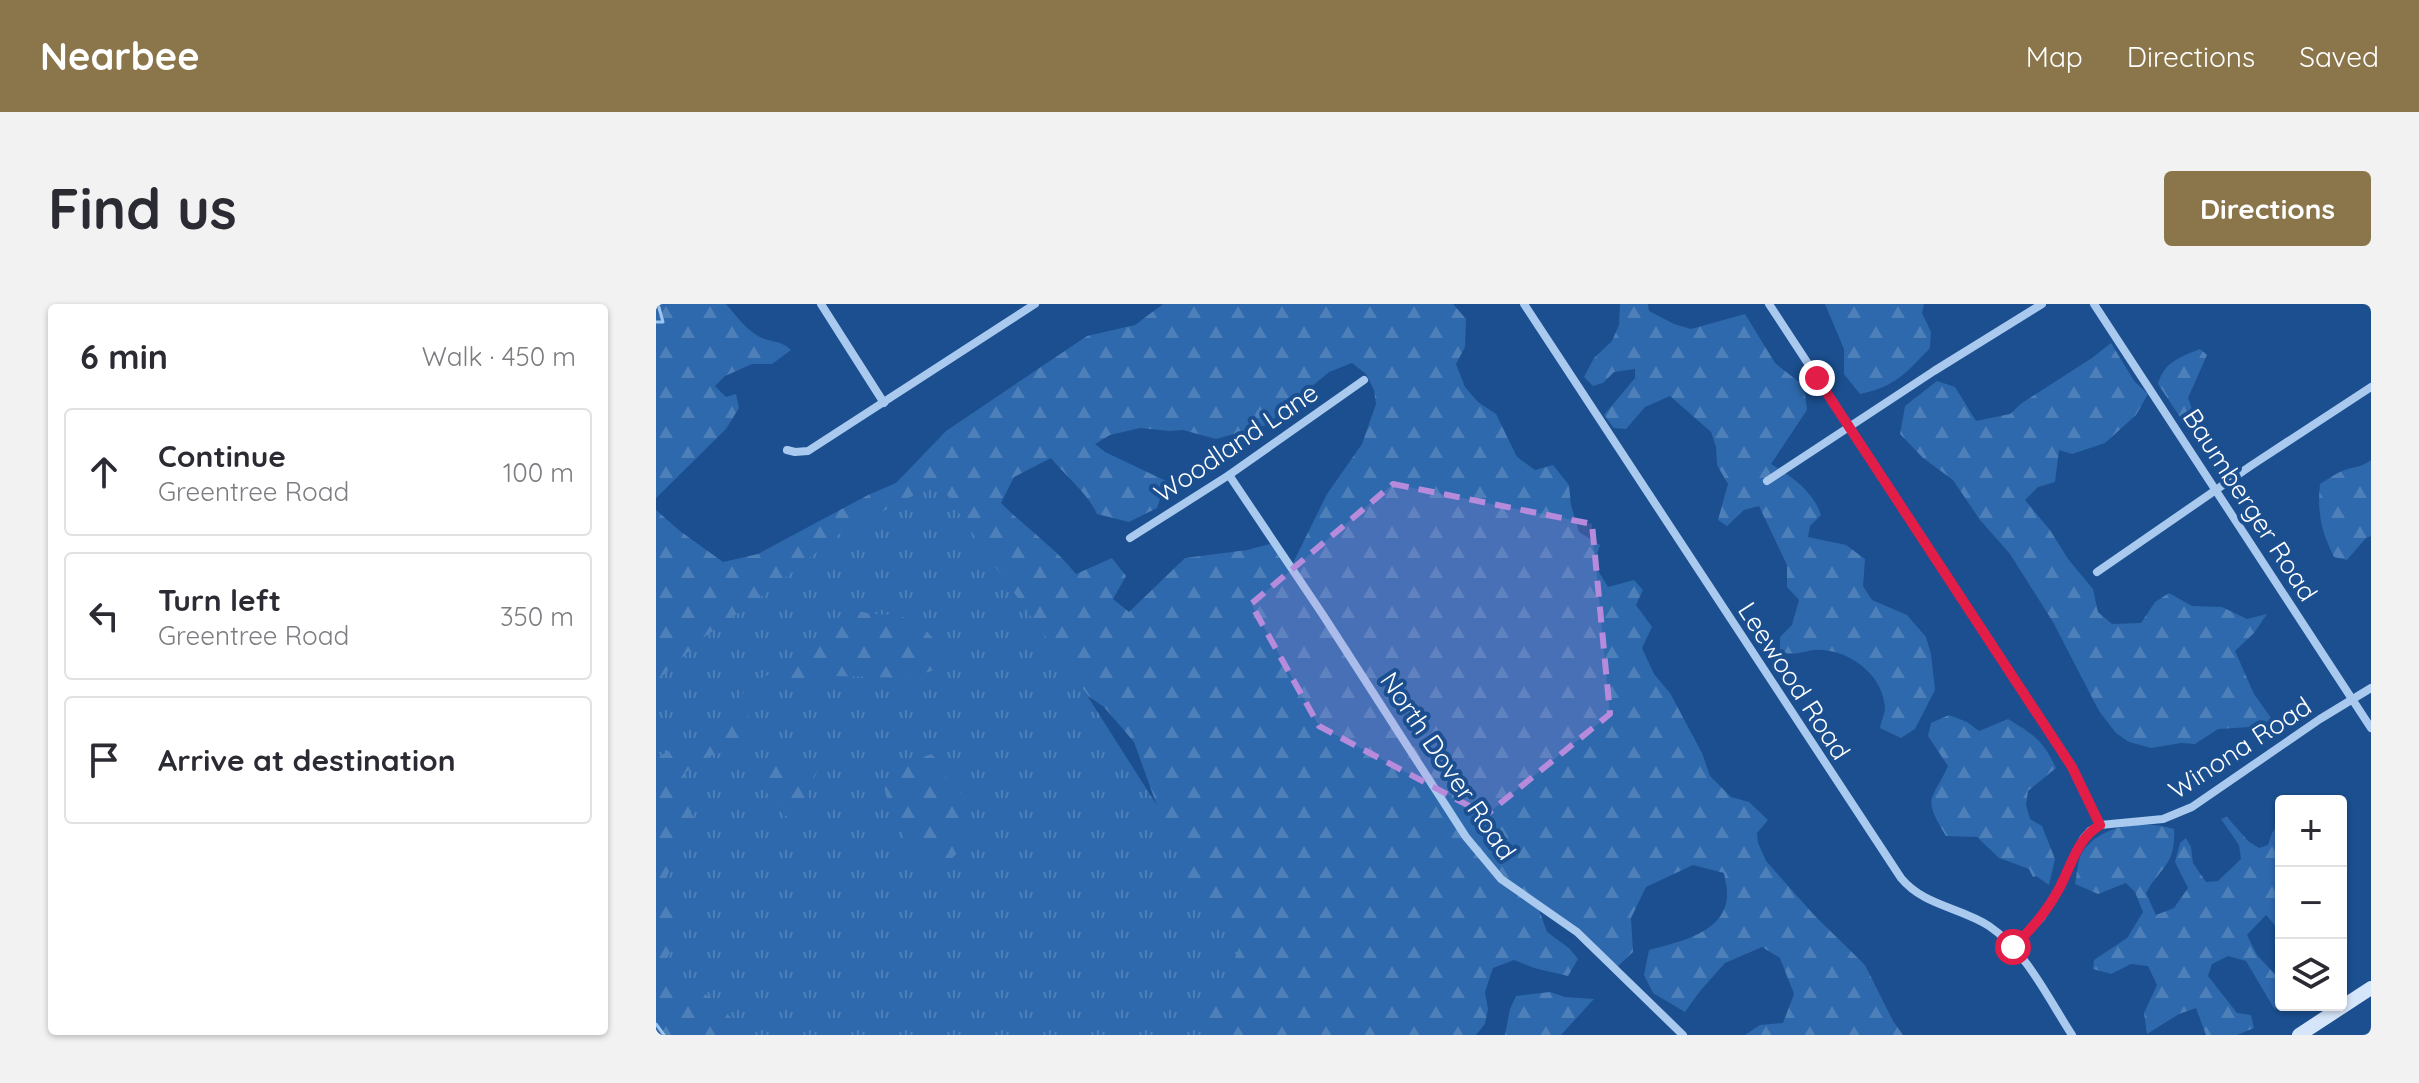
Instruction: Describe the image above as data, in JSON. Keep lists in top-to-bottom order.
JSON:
{
  "streets": {
    "street": [
      "Woodland Lane",
      "Baumberger Road",
      "Leewood Road",
      "Winona Road",
      "North Dover Road"
    ]
  },
  "crossings": [
    ["Woodland Lane", "North Dover Road"],
    ["Baumberger Road", "Winona Road"]
  ],
  "page": {
    "header": "Nearbee",
    "nav": ["Map", "Directions", "Saved"],
    "buttons": "Directions",
    "title": "Find us",
    "heading": ["6 min", "Walk · 450 m"],
    "list": [
      ["Continue", "Greentree Road", "100 m"],
      ["Turn left", "Greentree Road", "350 m"],
      "Arrive at destination"
    ],
    "map_buttons": ["+", "−"]
  }
}
